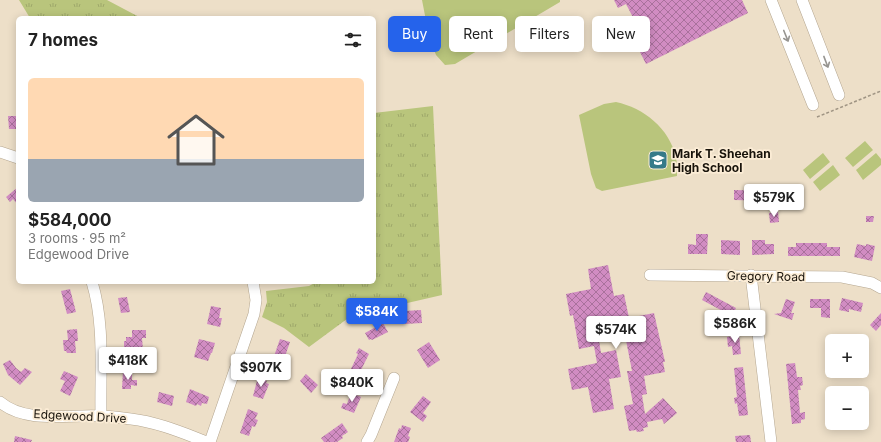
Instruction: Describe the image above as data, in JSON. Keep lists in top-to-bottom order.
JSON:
{
  "streets": {
    "street": ["Gregory Road", "Edgewood Drive"]
  },
  "places": {
    "school or university": ["Mark T. Sheehan High School"]
  },
  "page": {
    "chip": [
      "Buy",
      "Rent",
      "Filters",
      "New"
    ],
    "heading": "7 homes",
    "list": [
      {
        "name": "$584,000",
        "note": "3 rooms · 95 m² · Edgewood Drive"
      }
    ],
    "price": [
      "$579K",
      "$584K",
      "$586K",
      "$574K",
      "$418K",
      "$907K",
      "$840K"
    ],
    "map_buttons": ["+", "−"]
  }
}
